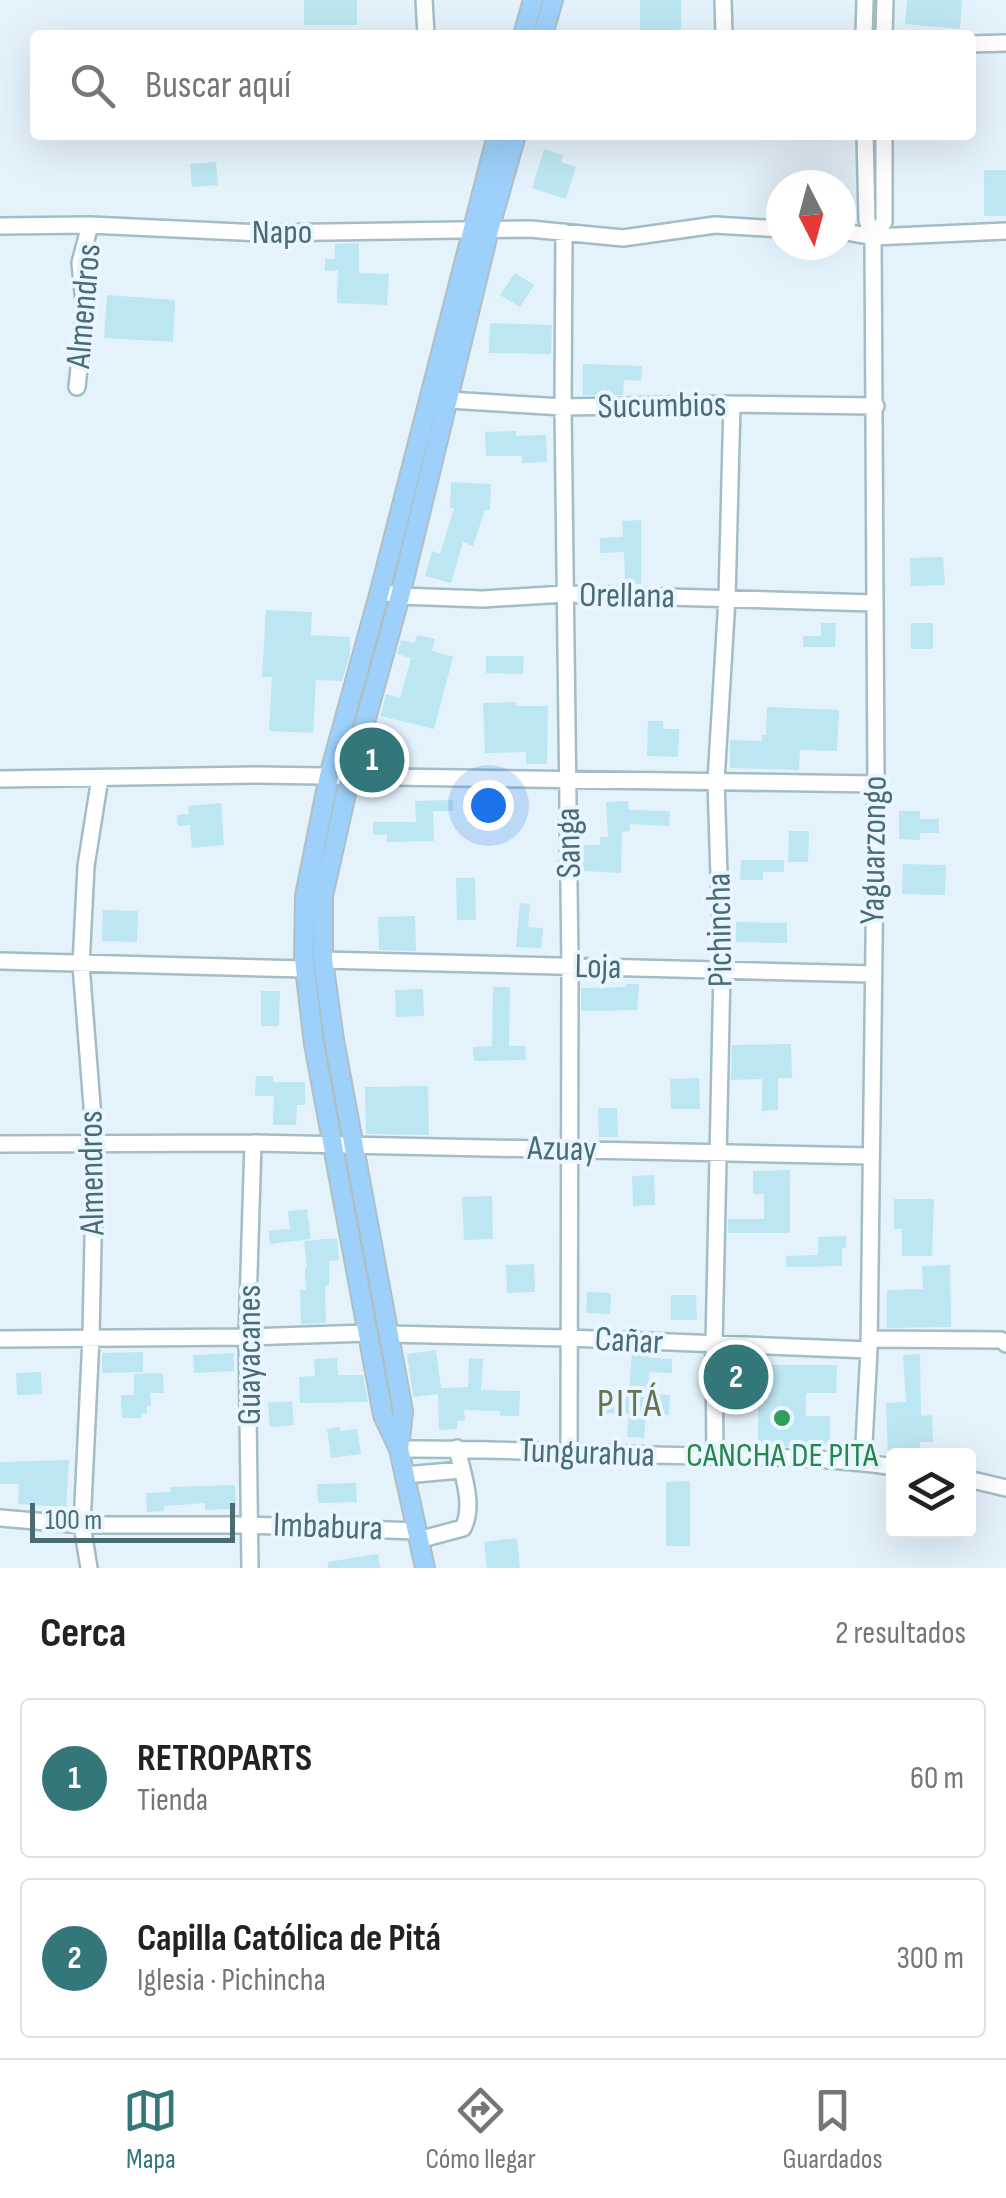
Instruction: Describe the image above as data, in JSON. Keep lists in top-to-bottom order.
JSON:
{
  "streets": {
    "street": [
      "Napo",
      "Almendros",
      "Sucumbios",
      "Orellana",
      "Sanga",
      "Yaguarzongo",
      "Pichincha",
      "Loja",
      "Azuay",
      "Cañar",
      "Guayacanes",
      "Tungurahua",
      "Imbabura"
    ]
  },
  "crossings": [
    ["Napo", "Almendros"],
    ["Napo", "Sanga"],
    ["Almendros", "Azuay"],
    ["Almendros", "Imbabura"],
    ["Sucumbios", "Sanga"],
    ["Sucumbios", "Yaguarzongo"],
    ["Sucumbios", "Pichincha"],
    ["Orellana", "Sanga"],
    ["Orellana", "Yaguarzongo"],
    ["Orellana", "Pichincha"],
    ["Sanga", "Loja"],
    ["Sanga", "Azuay"],
    ["Sanga", "Cañar"],
    ["Sanga", "Tungurahua"],
    ["Yaguarzongo", "Loja"],
    ["Yaguarzongo", "Azuay"],
    ["Yaguarzongo", "Cañar"],
    ["Yaguarzongo", "Tungurahua"],
    ["Pichincha", "Loja"],
    ["Pichincha", "Azuay"],
    ["Pichincha", "Cañar"],
    ["Pichincha", "Tungurahua"],
    ["Azuay", "Guayacanes"],
    ["Guayacanes", "Imbabura"]
  ],
  "districts": ["PITÁ"],
  "places": ["CANCHA DE PITA"],
  "scale_bar": "100 m",
  "north": "bottom",
  "page": {
    "search": "Buscar aquí",
    "pins": ["1", "2"],
    "scale": "100 m",
    "heading": ["Cerca", "2 resultados"],
    "list": [
      {
        "mark": "1",
        "name": "RETROPARTS",
        "note": "Tienda",
        "value": "60 m"
      },
      {
        "mark": "2",
        "name": "Capilla Católica de Pitá",
        "note": "Iglesia · Pichincha",
        "value": "300 m"
      }
    ],
    "nav": ["Mapa", "Cómo llegar", "Guardados"]
  }
}
